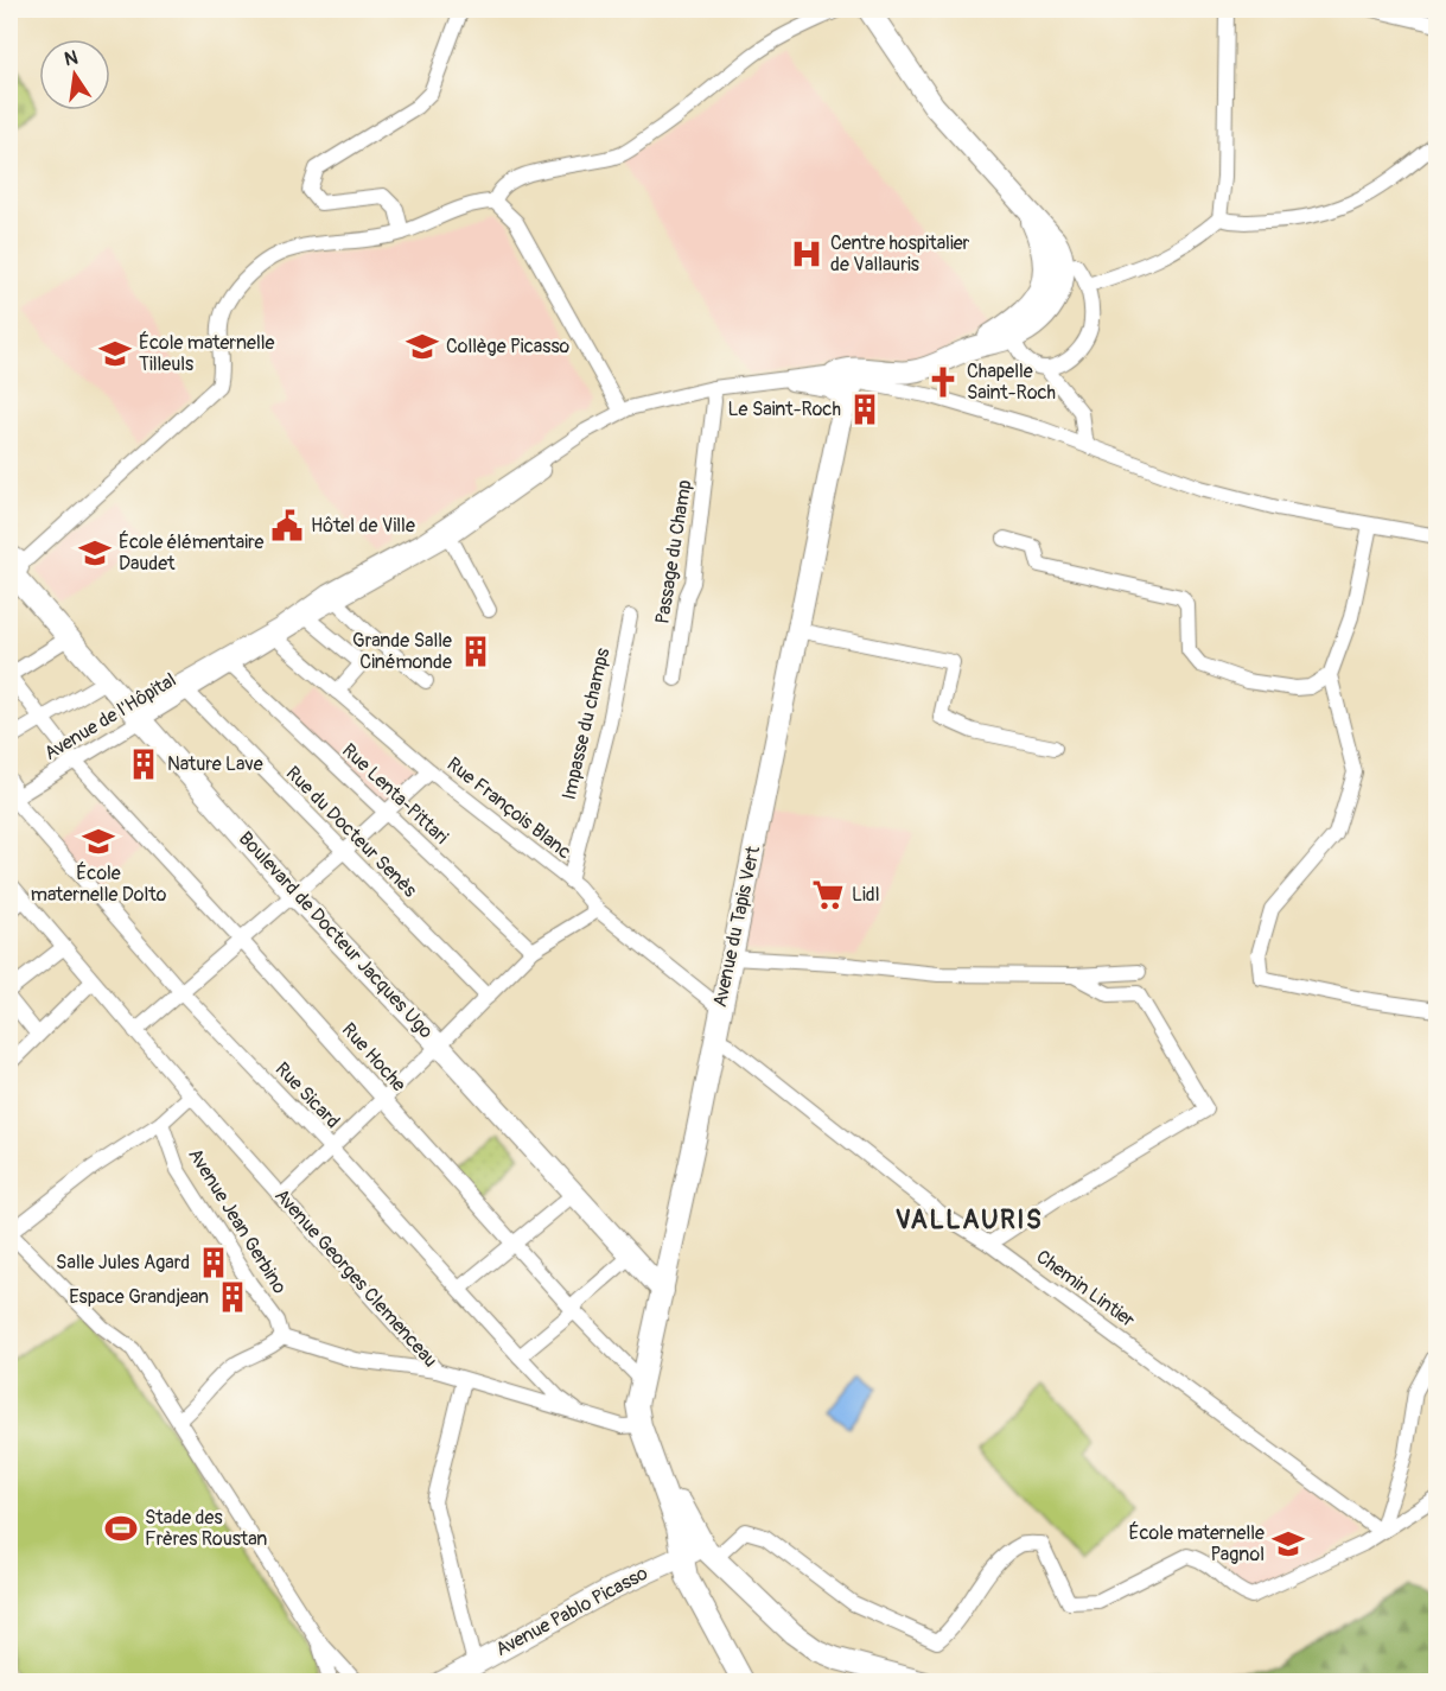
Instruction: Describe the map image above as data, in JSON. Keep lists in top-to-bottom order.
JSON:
{
  "streets": {
    "main road": ["Avenue du Tapis Vert", "Boulevard de Docteur Jacques Ugo", "Avenue Pablo Picasso"],
    "street": [
      "Passage du Champ",
      "Avenue de l'Hôpital",
      "Impasse du champs",
      "Rue Lenta-Pittari",
      "Rue François Blanc",
      "Rue du Docteur Senès",
      "Rue Hoche",
      "Rue Sicard",
      "Avenue Jean Gerbino",
      "Avenue Georges Clemenceau",
      "Chemin Lintier"
    ]
  },
  "crossings": [
    ["Passage du Champ", "Avenue de l'Hôpital"],
    ["Avenue de l'Hôpital", "Rue Lenta-Pittari"],
    ["Avenue de l'Hôpital", "Rue François Blanc"],
    ["Avenue de l'Hôpital", "Rue du Docteur Senès"],
    ["Avenue de l'Hôpital", "Avenue du Tapis Vert"],
    ["Avenue de l'Hôpital", "Boulevard de Docteur Jacques Ugo"],
    ["Avenue de l'Hôpital", "Rue Hoche"],
    ["Avenue de l'Hôpital", "Rue Sicard"],
    ["Impasse du champs", "Rue François Blanc"],
    ["Rue François Blanc", "Avenue du Tapis Vert"],
    ["Avenue du Tapis Vert", "Boulevard de Docteur Jacques Ugo"],
    ["Avenue du Tapis Vert", "Rue Hoche"],
    ["Avenue du Tapis Vert", "Avenue Georges Clemenceau"],
    ["Avenue du Tapis Vert", "Chemin Lintier"],
    ["Rue Sicard", "Avenue Georges Clemenceau"]
  ],
  "districts": ["VALLAURIS"],
  "places": {
    "hospital": ["Centre hospitalier de Vallauris"],
    "school or university": [
      "Collège Picasso",
      "École maternelle Tilleuls",
      "École élémentaire Daudet",
      "École maternelle Dolto",
      "École maternelle Pagnol"
    ],
    "church": ["Chapelle Saint-Roch"],
    "building": [
      "Le Saint-Roch",
      "Grande Salle Cinémonde",
      "Nature Lave",
      "Salle Jules Agard",
      "Espace Grandjean"
    ],
    "public building": ["Hôtel de Ville"],
    "supermarket": ["Lidl"],
    "sports": ["Stade des Frères Roustan"]
  },
  "north": "top"
}
